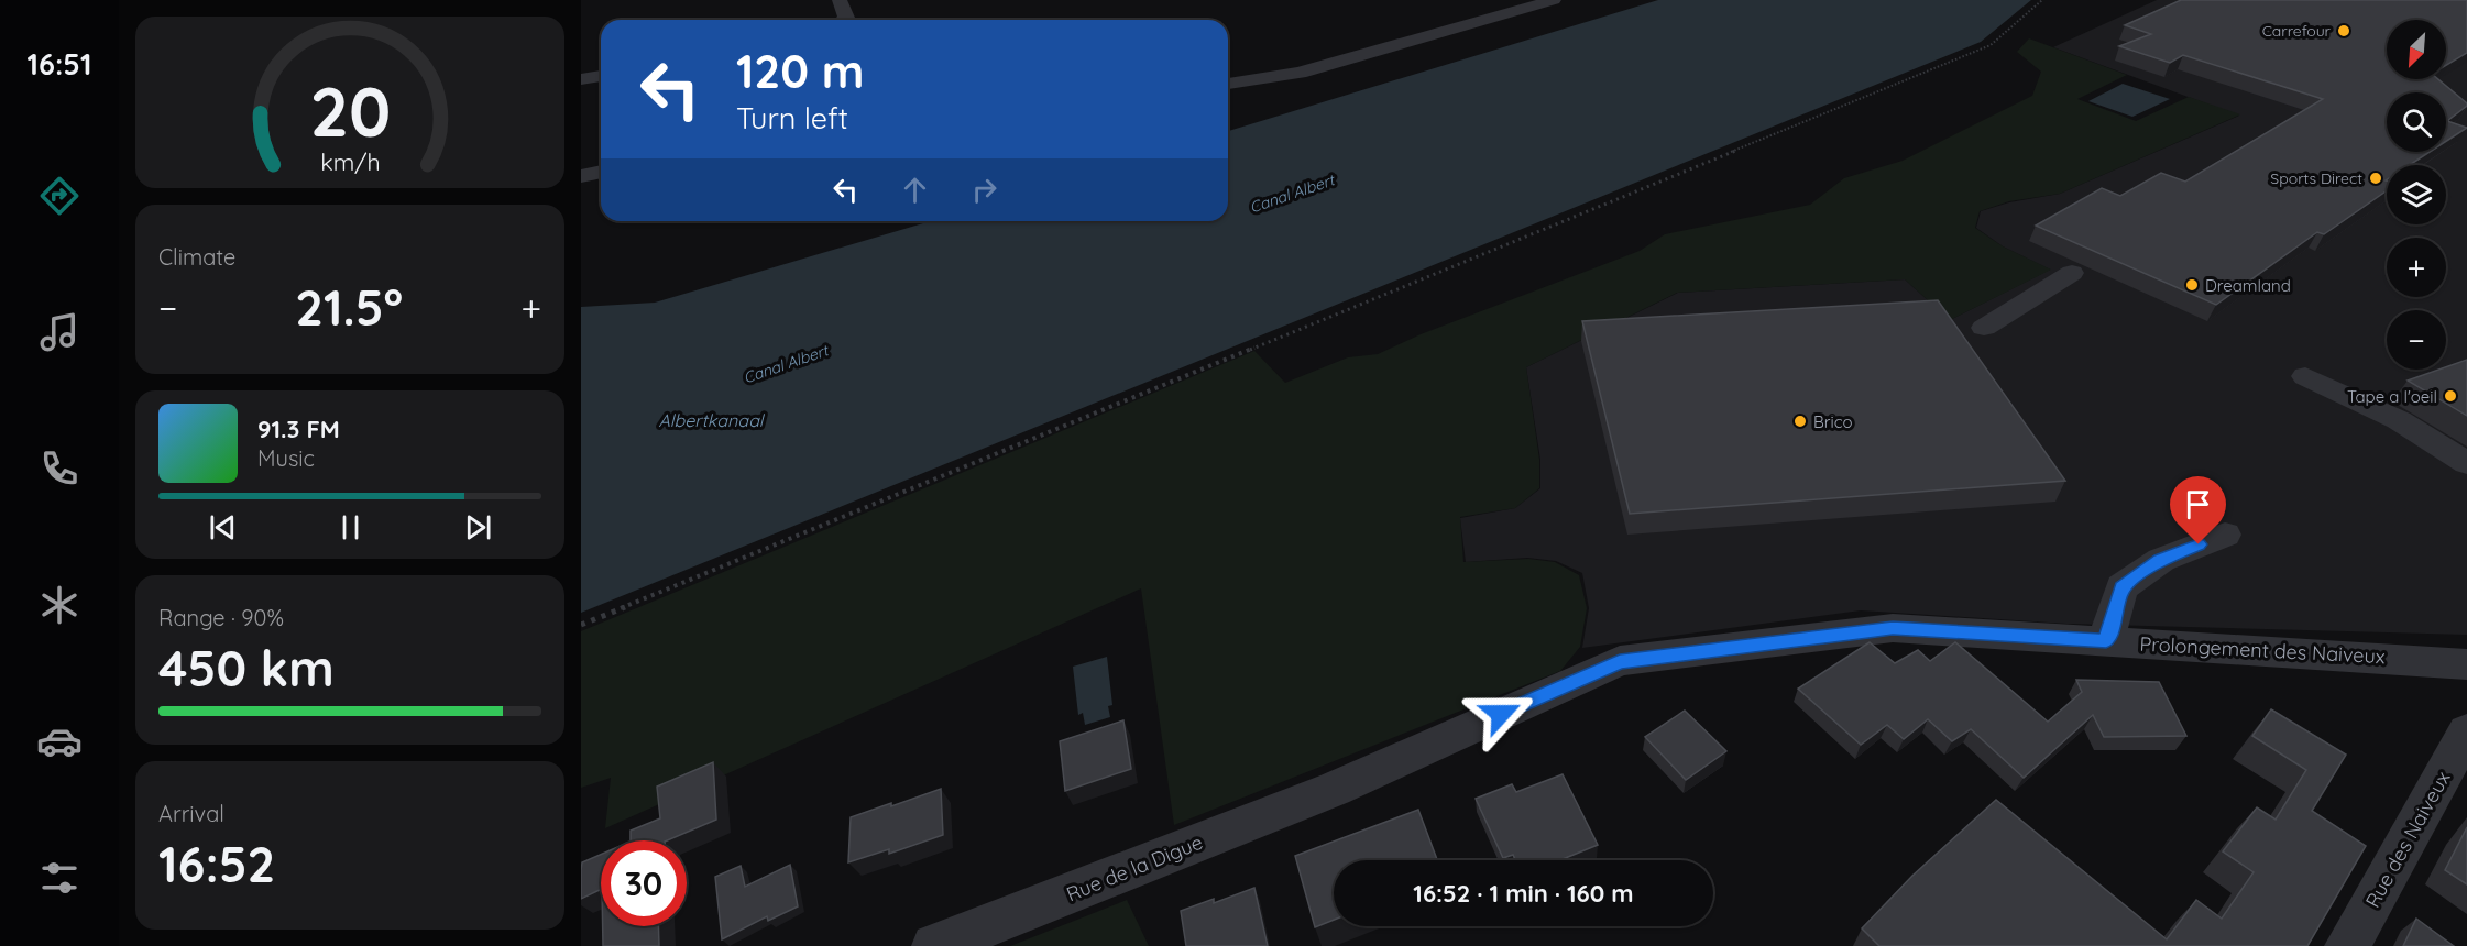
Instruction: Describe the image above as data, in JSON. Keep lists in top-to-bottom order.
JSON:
{
  "streets": {
    "street": ["Prolongement des Naiveux", "Rue des Naiveux", "Rue de la Digue"]
  },
  "crossings": [
    ["Prolongement des Naiveux", "Rue de la Digue"]
  ],
  "water": ["Canal Albert", "Albertkanaal"],
  "places": [
    "Carrefour",
    "Sports Direct",
    "Dreamland",
    "Tape a l'oeil",
    "Brico"
  ],
  "north": "bottom left",
  "page": {
    "tabs": "16:51",
    "map_buttons": ["+", "−"],
    "turn": ["120 m", "Turn left"],
    "tile": [
      "Climate",
      ["Range · 90%", "450 km"],
      ["Arrival", "16:52"]
    ],
    "heat": ["−", "21.5°", "+"],
    "song": ["91.3 FM", "Music"],
    "limit": "30",
    "trip": "16:52 · 1 min · 160 m",
    "gauge": ["20", "km/h"]
  }
}
